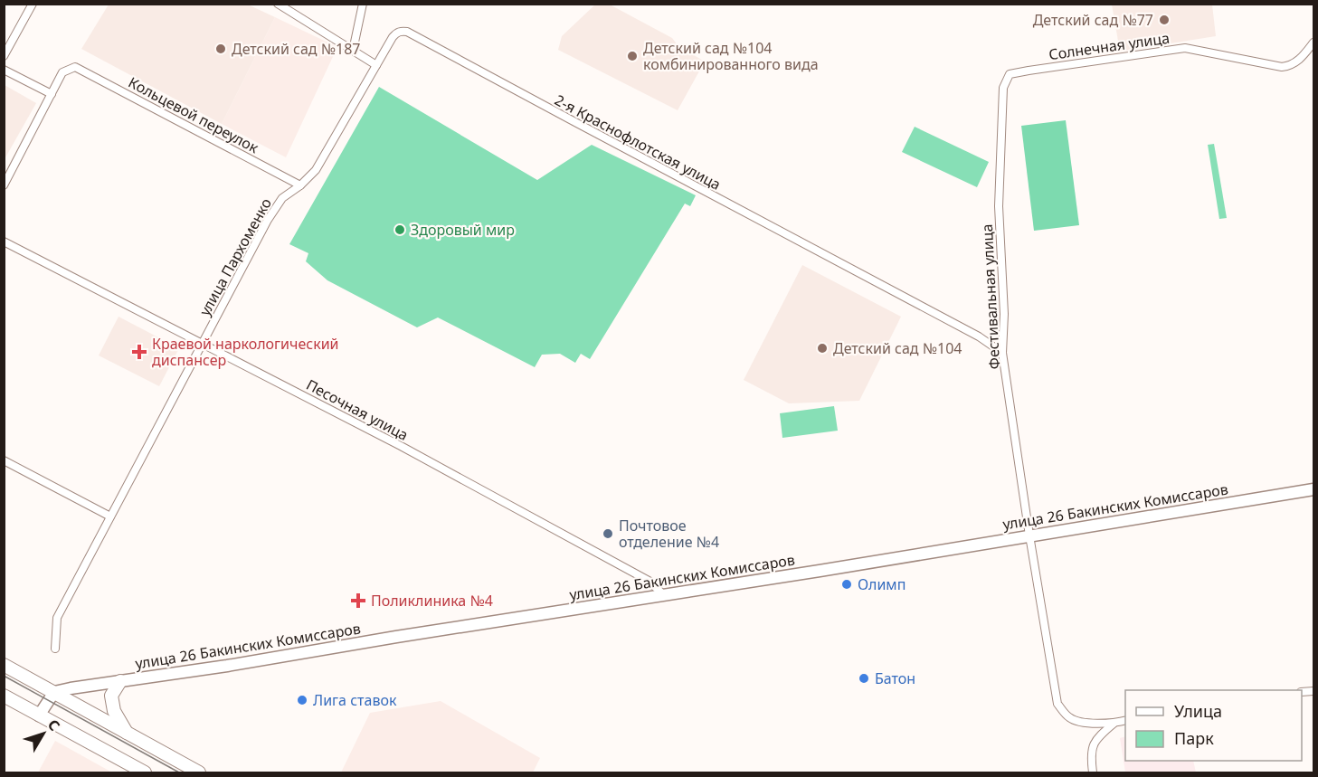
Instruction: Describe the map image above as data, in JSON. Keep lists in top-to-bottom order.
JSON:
{
  "streets": {
    "main road": ["улица 26 Бакинских Комиссаров"],
    "street": [
      "Солнечная улица",
      "Кольцевой переулок",
      "2-я Краснофлотская улица",
      "улица Пархоменко",
      "Фестивальная улица",
      "Песочная улица"
    ]
  },
  "crossings": [
    ["Солнечная улица", "Фестивальная улица"],
    ["Кольцевой переулок", "улица Пархоменко"],
    ["2-я Краснофлотская улица", "улица Пархоменко"],
    ["2-я Краснофлотская улица", "Фестивальная улица"],
    ["улица Пархоменко", "Песочная улица"],
    ["Фестивальная улица", "улица 26 Бакинских Комиссаров"],
    ["Песочная улица", "улица 26 Бакинских Комиссаров"]
  ],
  "places": {
    "other": [
      "Детский сад №77",
      "Детский сад №187",
      "Детский сад №104 комбинированного вида",
      "Здоровый мир",
      "Детский сад №104",
      "Почтовое отделение №4",
      "Олимп",
      "Батон",
      "Лига ставок"
    ],
    "health": ["Краевой наркологический диспансер", "Поликлиника №4"]
  },
  "legend": ["Улица", "Парк"],
  "north": "top right"
}
